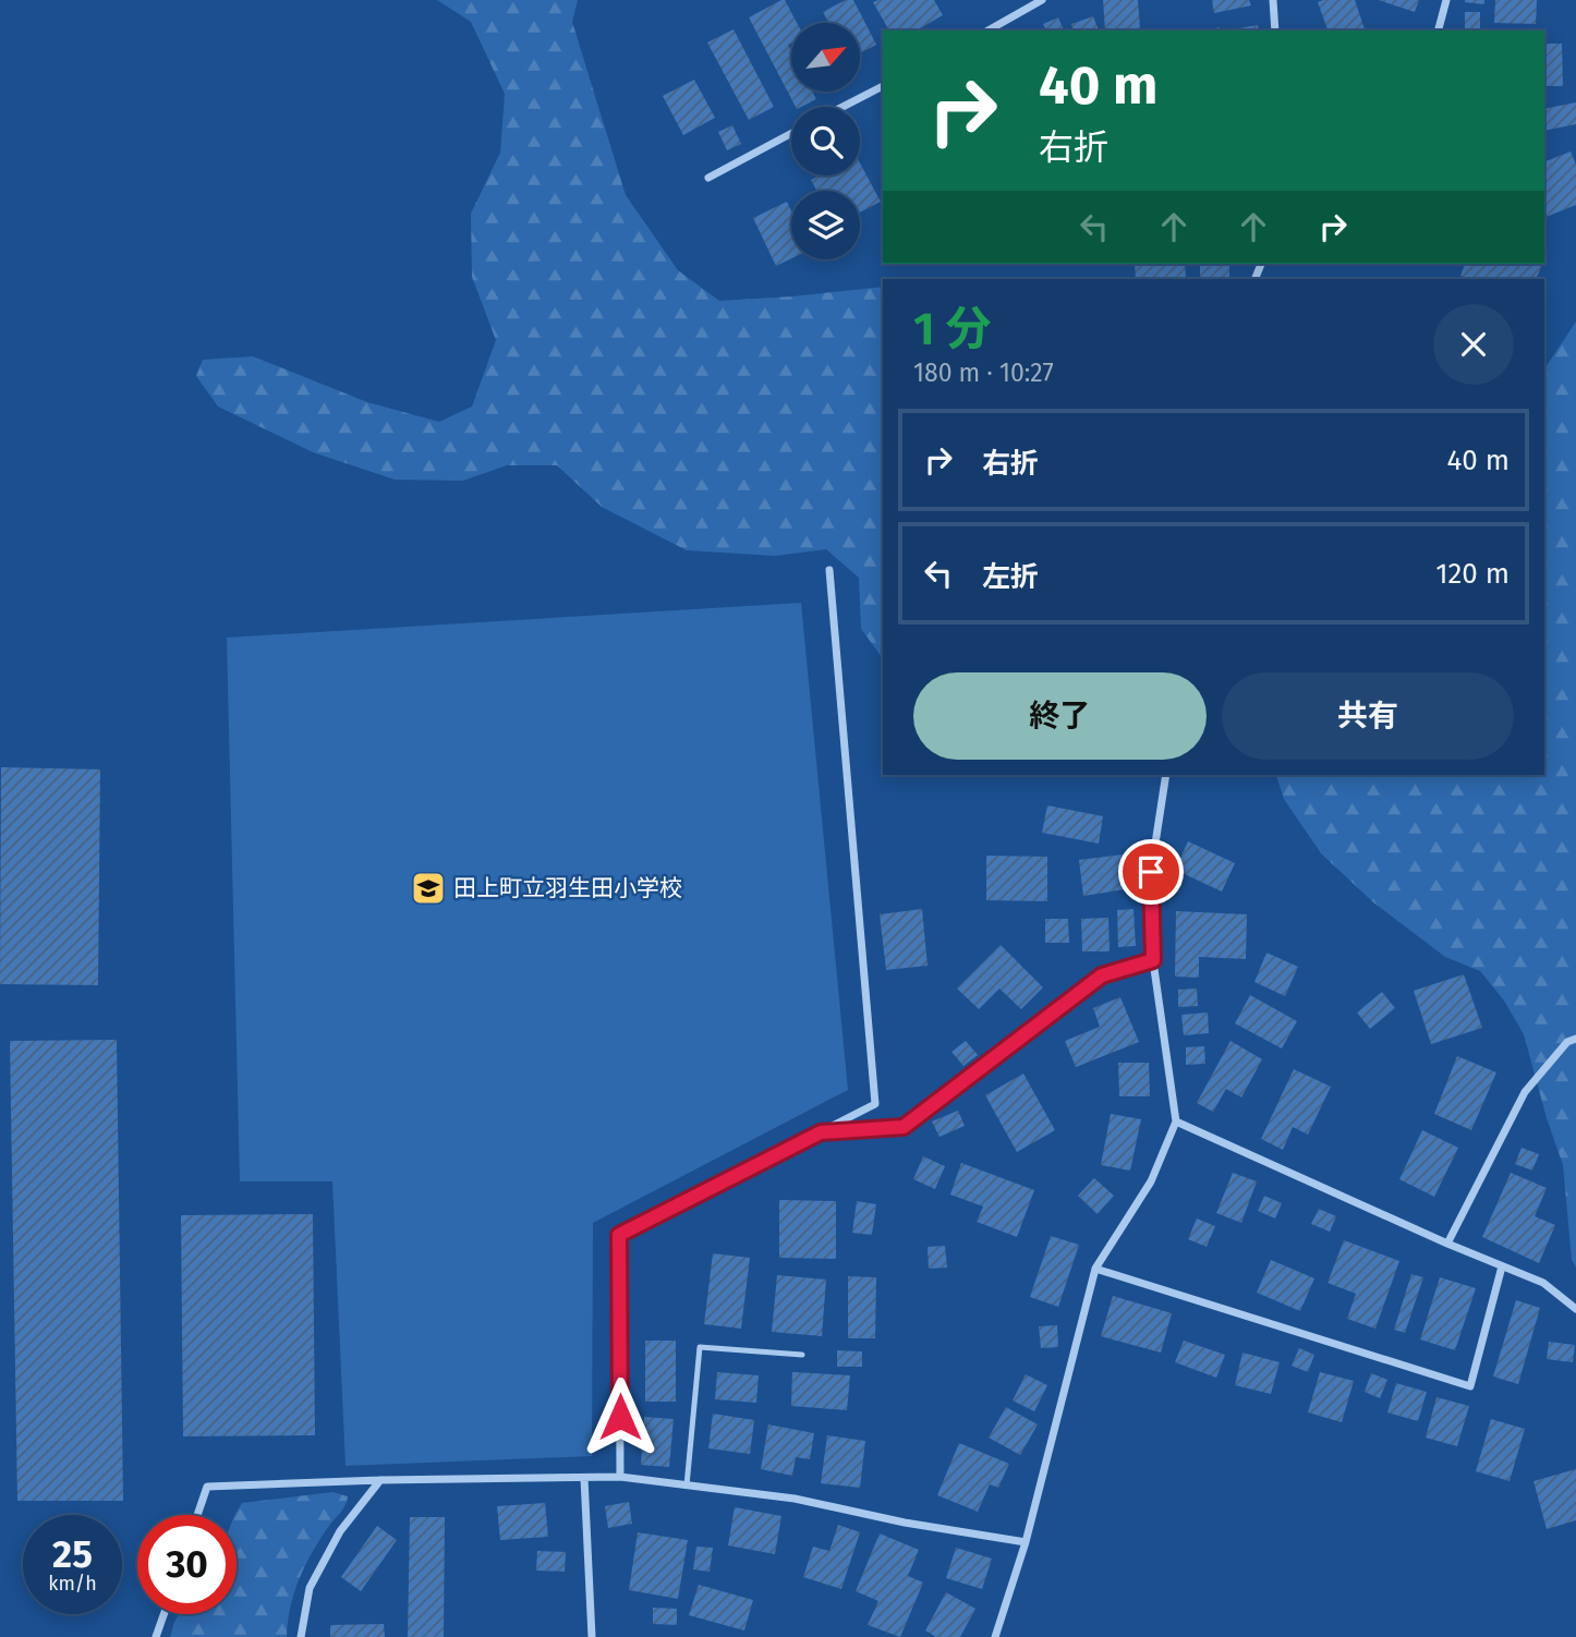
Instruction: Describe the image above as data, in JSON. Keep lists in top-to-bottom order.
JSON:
{
  "places": {
    "school or university": ["田上町立羽生田小学校"]
  },
  "north": "top right",
  "page": {
    "turn": ["40 m", "右折"],
    "heading": ["1 分", "180 m · 10:27"],
    "list": [
      {
        "name": "右折",
        "value": "40 m"
      },
      {
        "name": "左折",
        "value": "120 m"
      }
    ],
    "buttons": ["終了", "共有"],
    "speed": "25 km/h",
    "limit": "30"
  }
}
